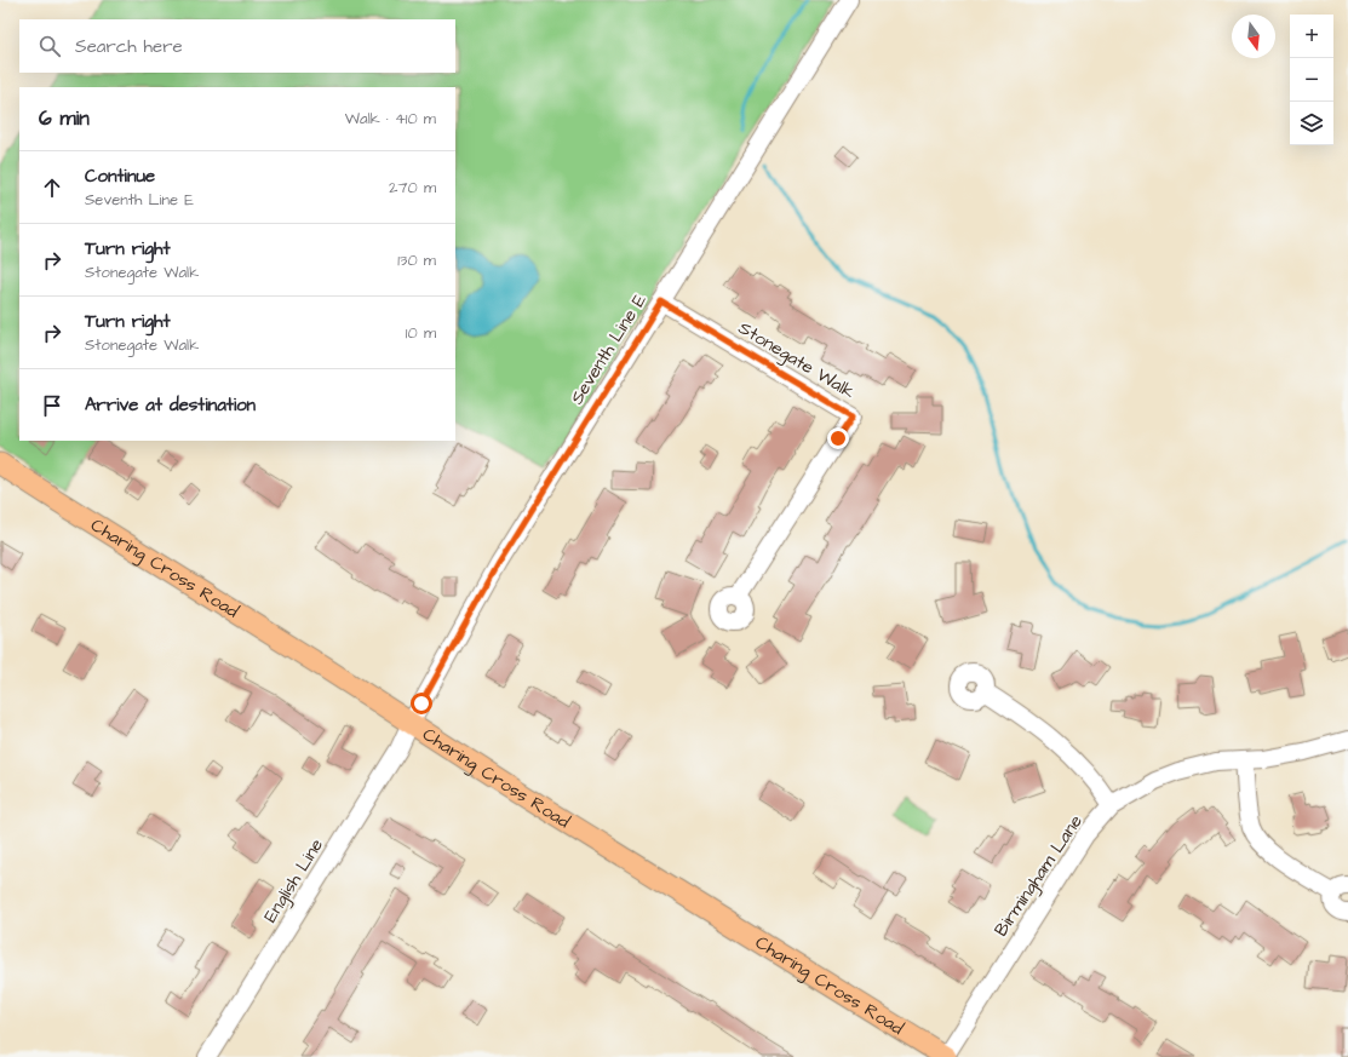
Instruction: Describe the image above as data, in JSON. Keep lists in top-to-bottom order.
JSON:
{
  "streets": {
    "main road": ["Charing Cross Road"],
    "street": [
      "Seventh Line E",
      "Stonegate Walk",
      "Birmingham Lane",
      "English Line"
    ]
  },
  "crossings": [
    ["Seventh Line E", "Stonegate Walk"],
    ["Seventh Line E", "Charing Cross Road"],
    ["Seventh Line E", "English Line"],
    ["Charing Cross Road", "Birmingham Lane"],
    ["Charing Cross Road", "English Line"]
  ],
  "north": "bottom",
  "page": {
    "map_buttons": ["+", "−"],
    "search": "Search here",
    "heading": ["6 min", "Walk · 410 m"],
    "list": [
      ["Continue", "Seventh Line E", "270 m"],
      ["Turn right", "Stonegate Walk", "130 m"],
      ["Turn right", "Stonegate Walk", "10 m"],
      "Arrive at destination"
    ]
  }
}
